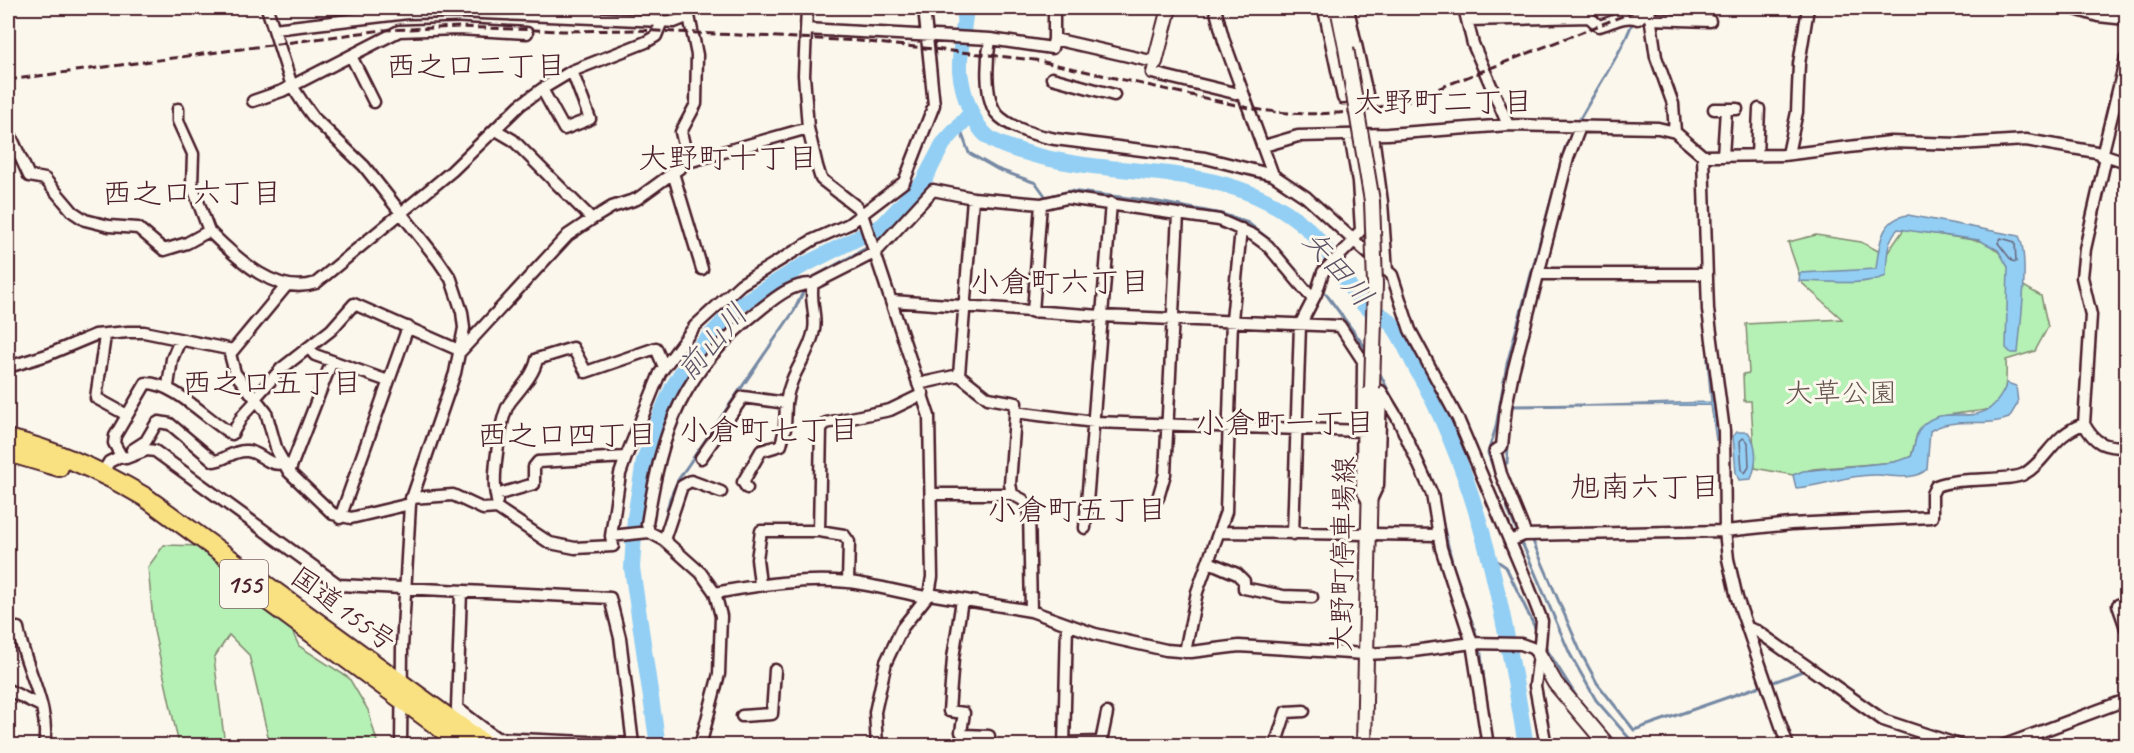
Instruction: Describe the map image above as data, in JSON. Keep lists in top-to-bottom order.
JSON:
{
  "streets": {
    "highway": ["155", "国道155号"],
    "main road": ["大野町停車場線"]
  },
  "districts": [
    "西之口二丁目",
    "大野町二丁目",
    "大野町十丁目",
    "西之口六丁目",
    "小倉町六丁目",
    "西之口五丁目",
    "小倉町一丁目",
    "小倉町七丁目",
    "西之口四丁目",
    "旭南六丁目",
    "小倉町五丁目"
  ],
  "water": ["矢田川", "前山川"],
  "parks": ["大草公園"]
}
